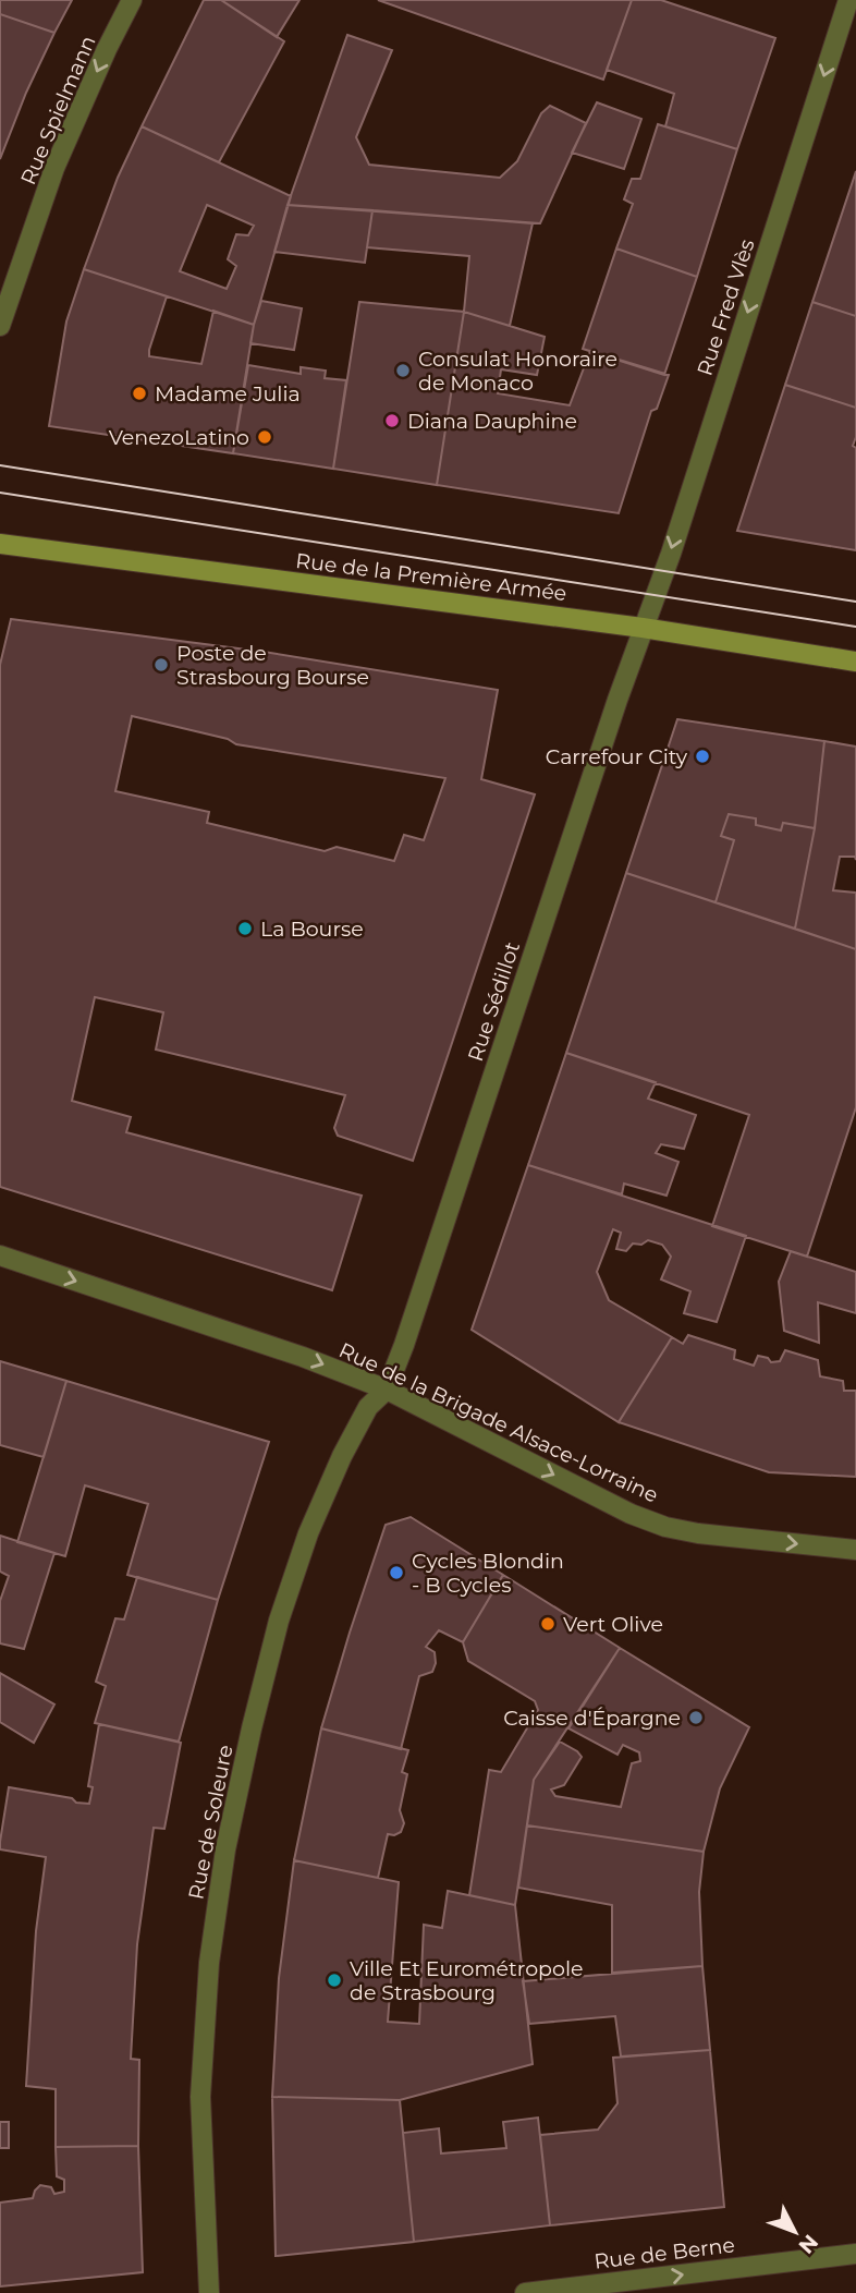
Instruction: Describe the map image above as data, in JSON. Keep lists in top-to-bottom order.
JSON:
{
  "streets": {
    "street": [
      "Rue Spielmann",
      "Rue Fred Vlès",
      "Rue de la Première Armée",
      "Rue Sédillot",
      "Rue de la Brigade Alsace-Lorraine",
      "Rue de Soleure",
      "Rue de Berne"
    ]
  },
  "crossings": [
    ["Rue Fred Vlès", "Rue de la Première Armée"],
    ["Rue Fred Vlès", "Rue Sédillot"],
    ["Rue de la Première Armée", "Rue Sédillot"],
    ["Rue Sédillot", "Rue de la Brigade Alsace-Lorraine"],
    ["Rue Sédillot", "Rue de Soleure"],
    ["Rue de la Brigade Alsace-Lorraine", "Rue de Soleure"]
  ],
  "one_way": [
    "Rue Spielmann",
    "Rue Fred Vlès",
    "Rue de la Brigade Alsace-Lorraine",
    "Rue de Berne"
  ],
  "places": [
    "Consulat Honoraire de Monaco",
    "Madame Julia",
    "Diana Dauphine",
    "VenezoLatino",
    "Poste de Strasbourg Bourse",
    "Carrefour City",
    "La Bourse",
    "Cycles Blondin - B Cycles",
    "Vert Olive",
    "Caisse d'Épargne",
    "Ville Et Eurométropole de Strasbourg"
  ],
  "north": "bottom right"
}
